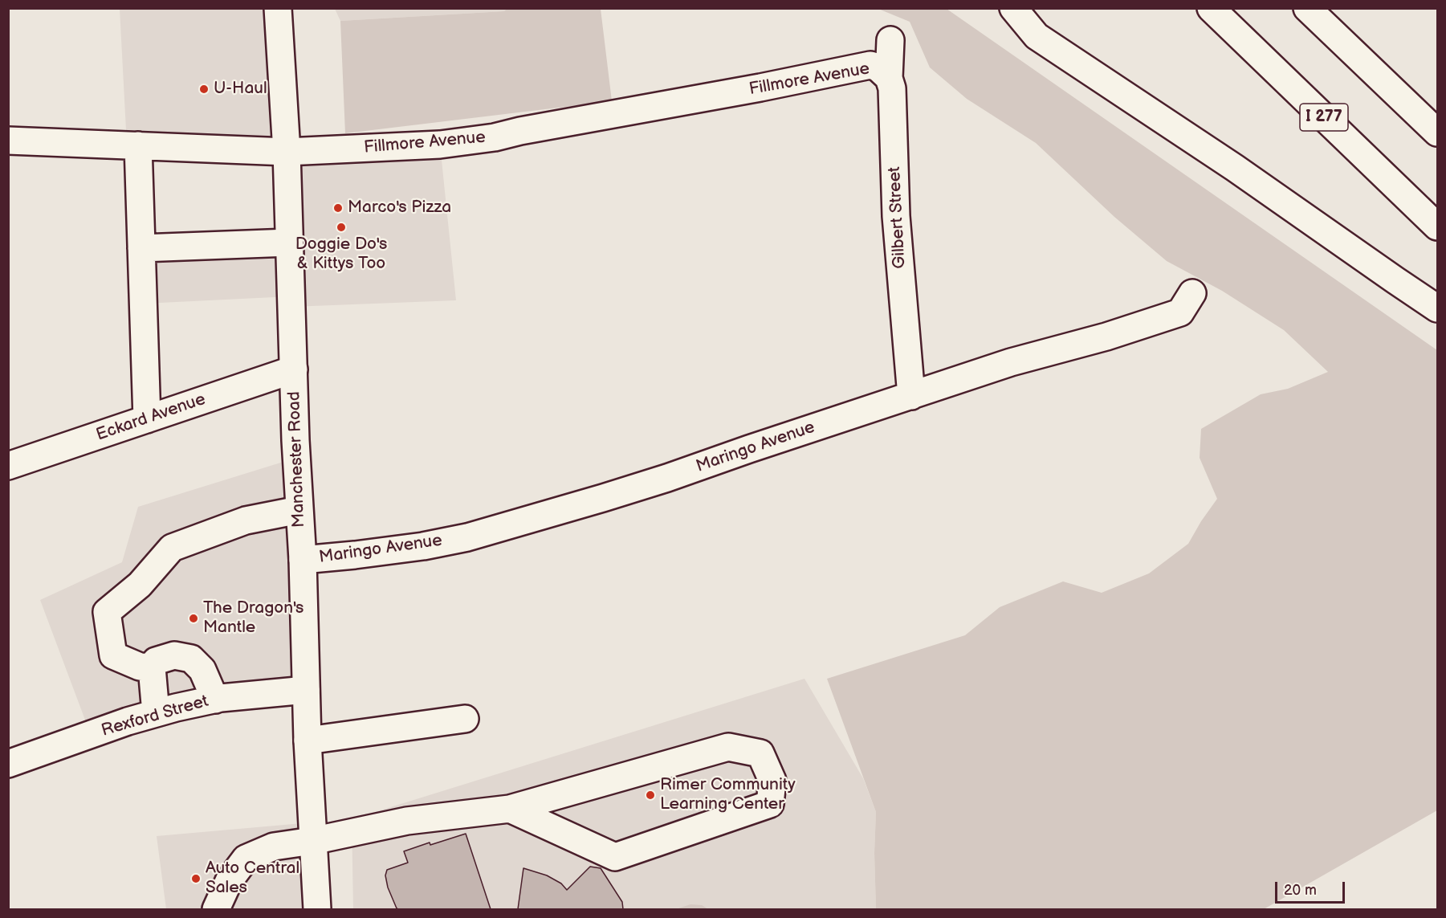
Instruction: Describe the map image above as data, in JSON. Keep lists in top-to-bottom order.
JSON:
{
  "streets": {
    "main road": [
      "Fillmore Avenue",
      "I 277",
      "Gilbert Street",
      "Eckard Avenue",
      "Maringo Avenue",
      "Manchester Road",
      "Rexford Street"
    ]
  },
  "crossings": [
    ["Fillmore Avenue", "Gilbert Street"],
    ["Fillmore Avenue", "Manchester Road"],
    ["Gilbert Street", "Maringo Avenue"],
    ["Eckard Avenue", "Manchester Road"],
    ["Maringo Avenue", "Manchester Road"],
    ["Manchester Road", "Rexford Street"]
  ],
  "places": [
    "U-Haul",
    "Marco's Pizza",
    "Doggie Do's & Kittys Too",
    "The Dragon's Mantle",
    "Rimer Community Learning Center",
    "Auto Central Sales"
  ],
  "scale_bar": "20 m"
}
